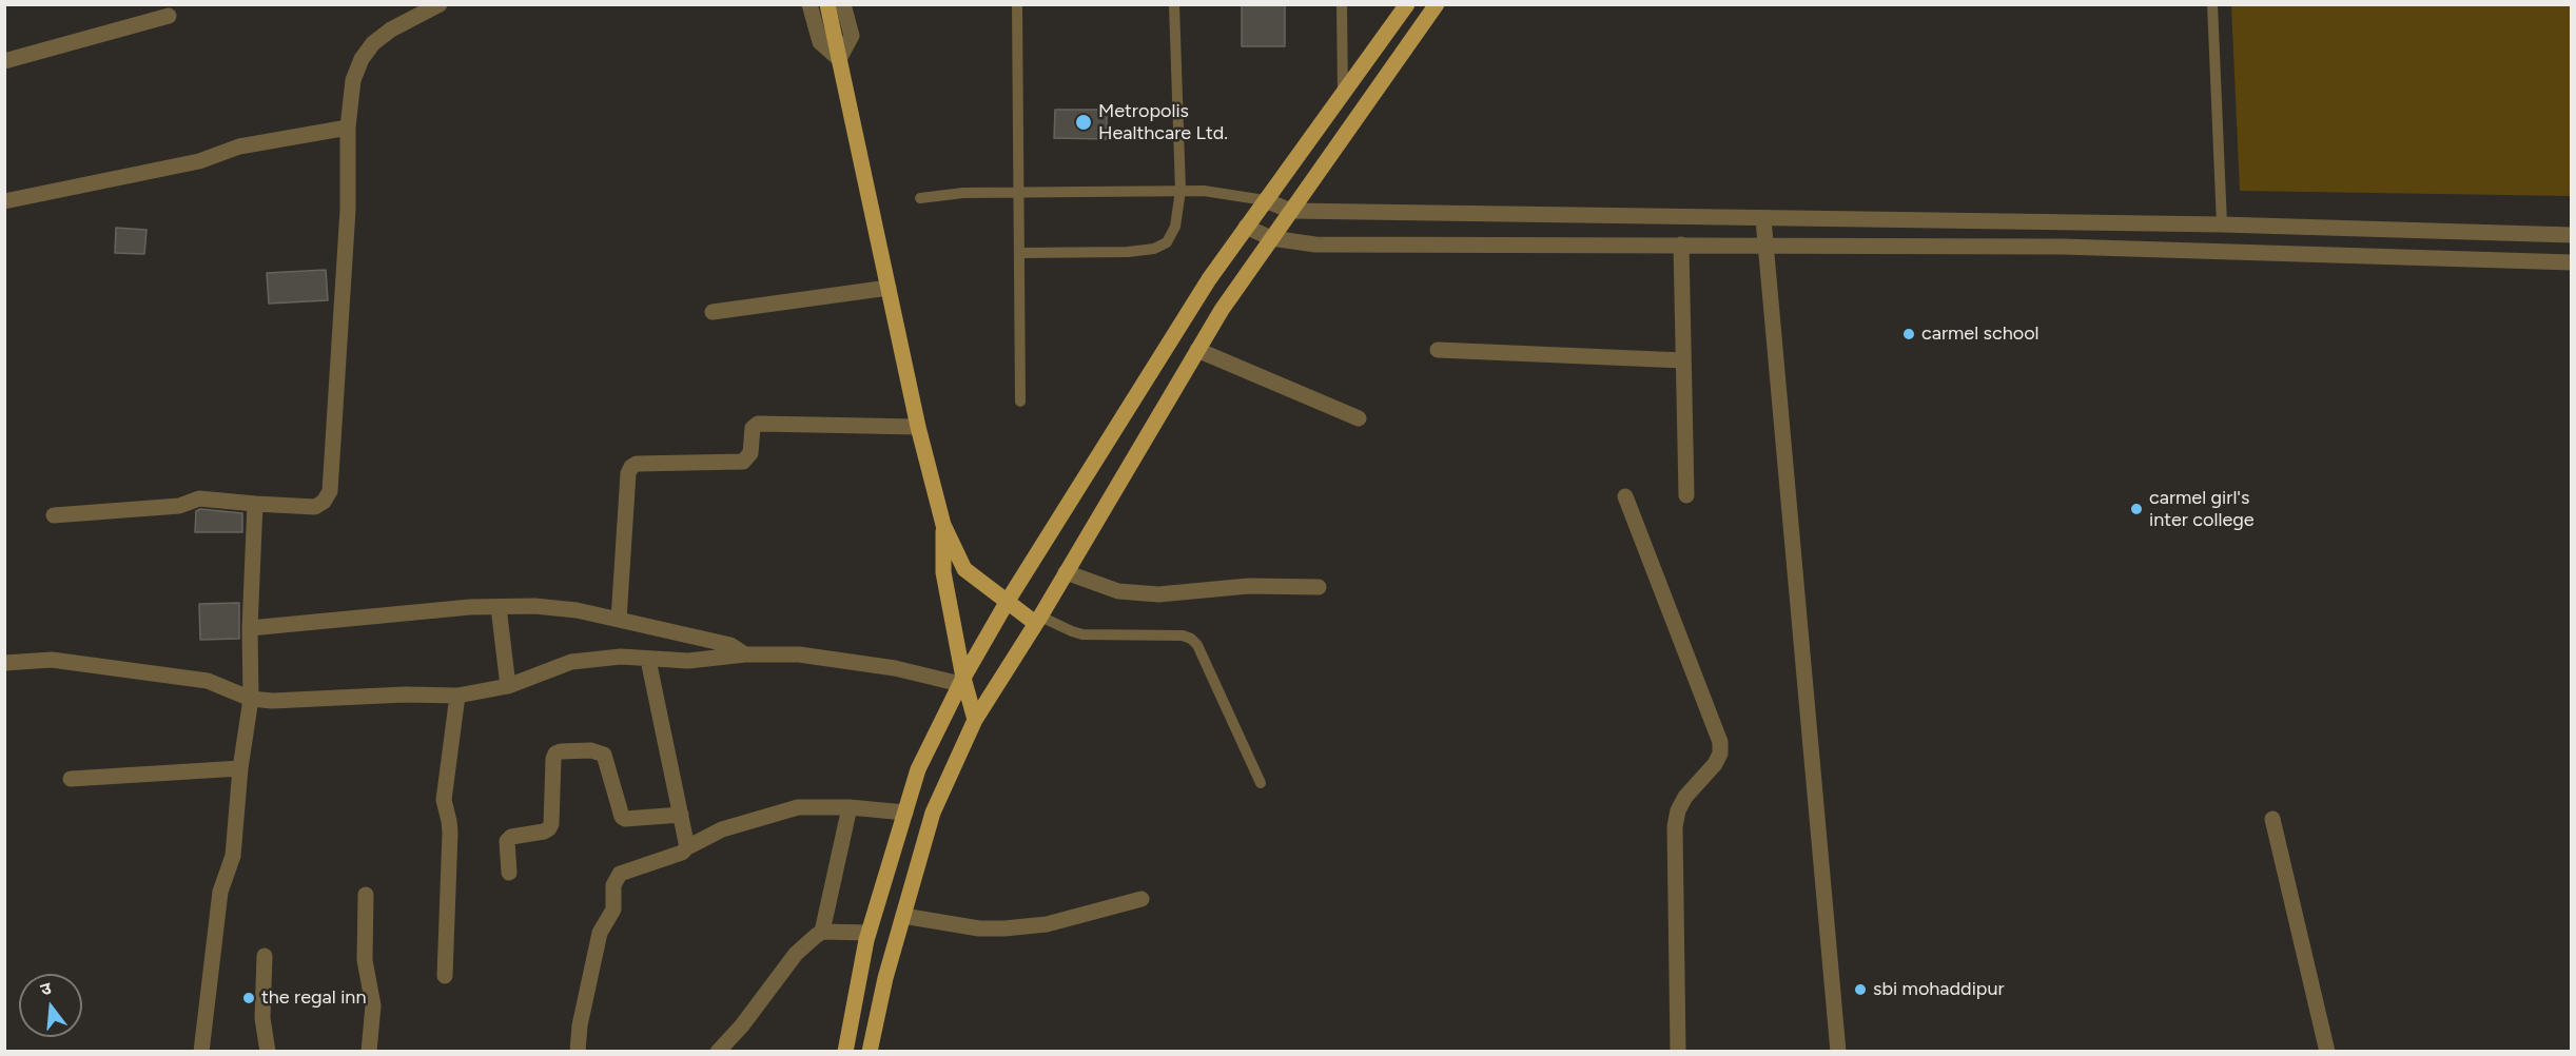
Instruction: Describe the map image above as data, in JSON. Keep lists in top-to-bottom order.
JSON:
{
  "places": [
    "Metropolis Healthcare Ltd.",
    "carmel school",
    "carmel girl's inter college",
    "sbi mohaddipur",
    "the regal inn"
  ],
  "north": "top"
}
